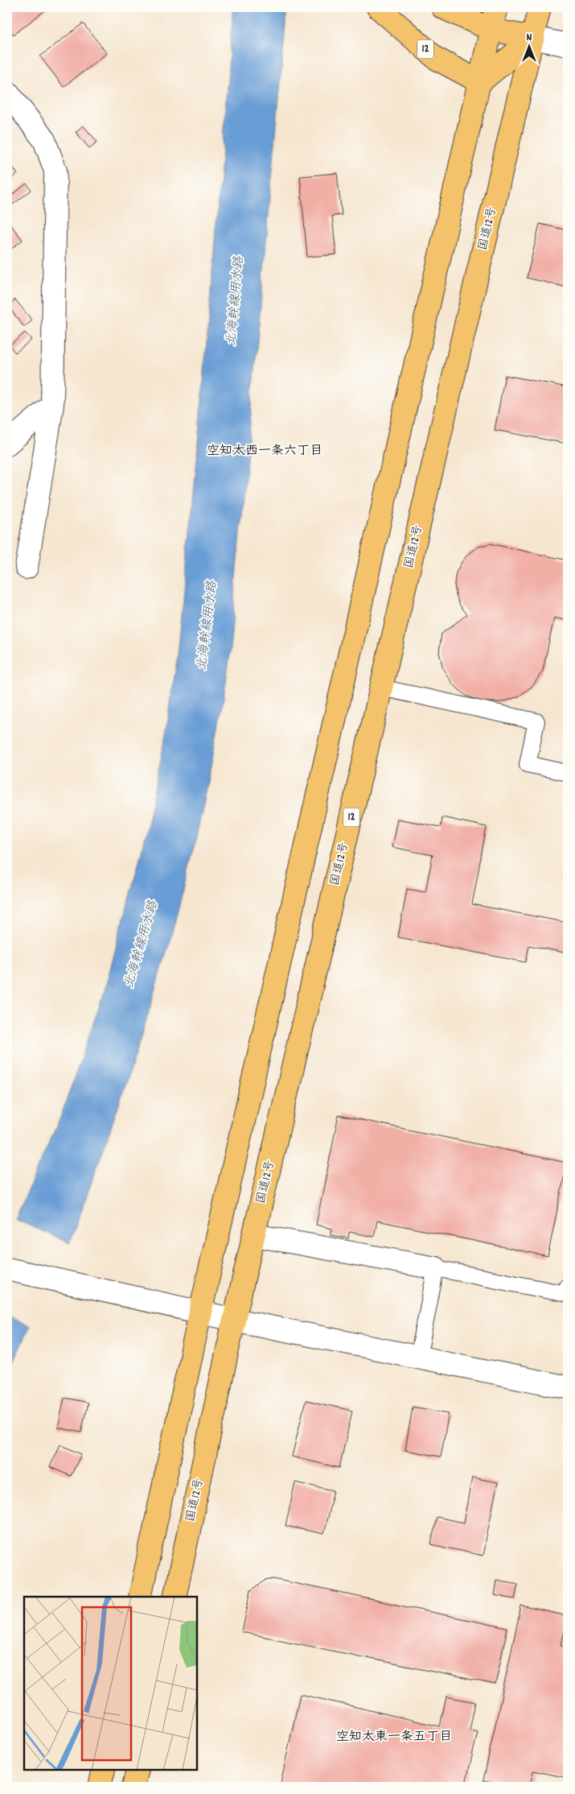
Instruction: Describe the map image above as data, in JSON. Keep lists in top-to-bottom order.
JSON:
{
  "streets": {
    "highway": ["12", "国道12号"]
  },
  "crossings": [
    ["12", "国道12号"]
  ],
  "districts": ["空知太西一条六丁目", "空知太東一条五丁目"],
  "water": ["北海幹線用水路"],
  "north": "top"
}
